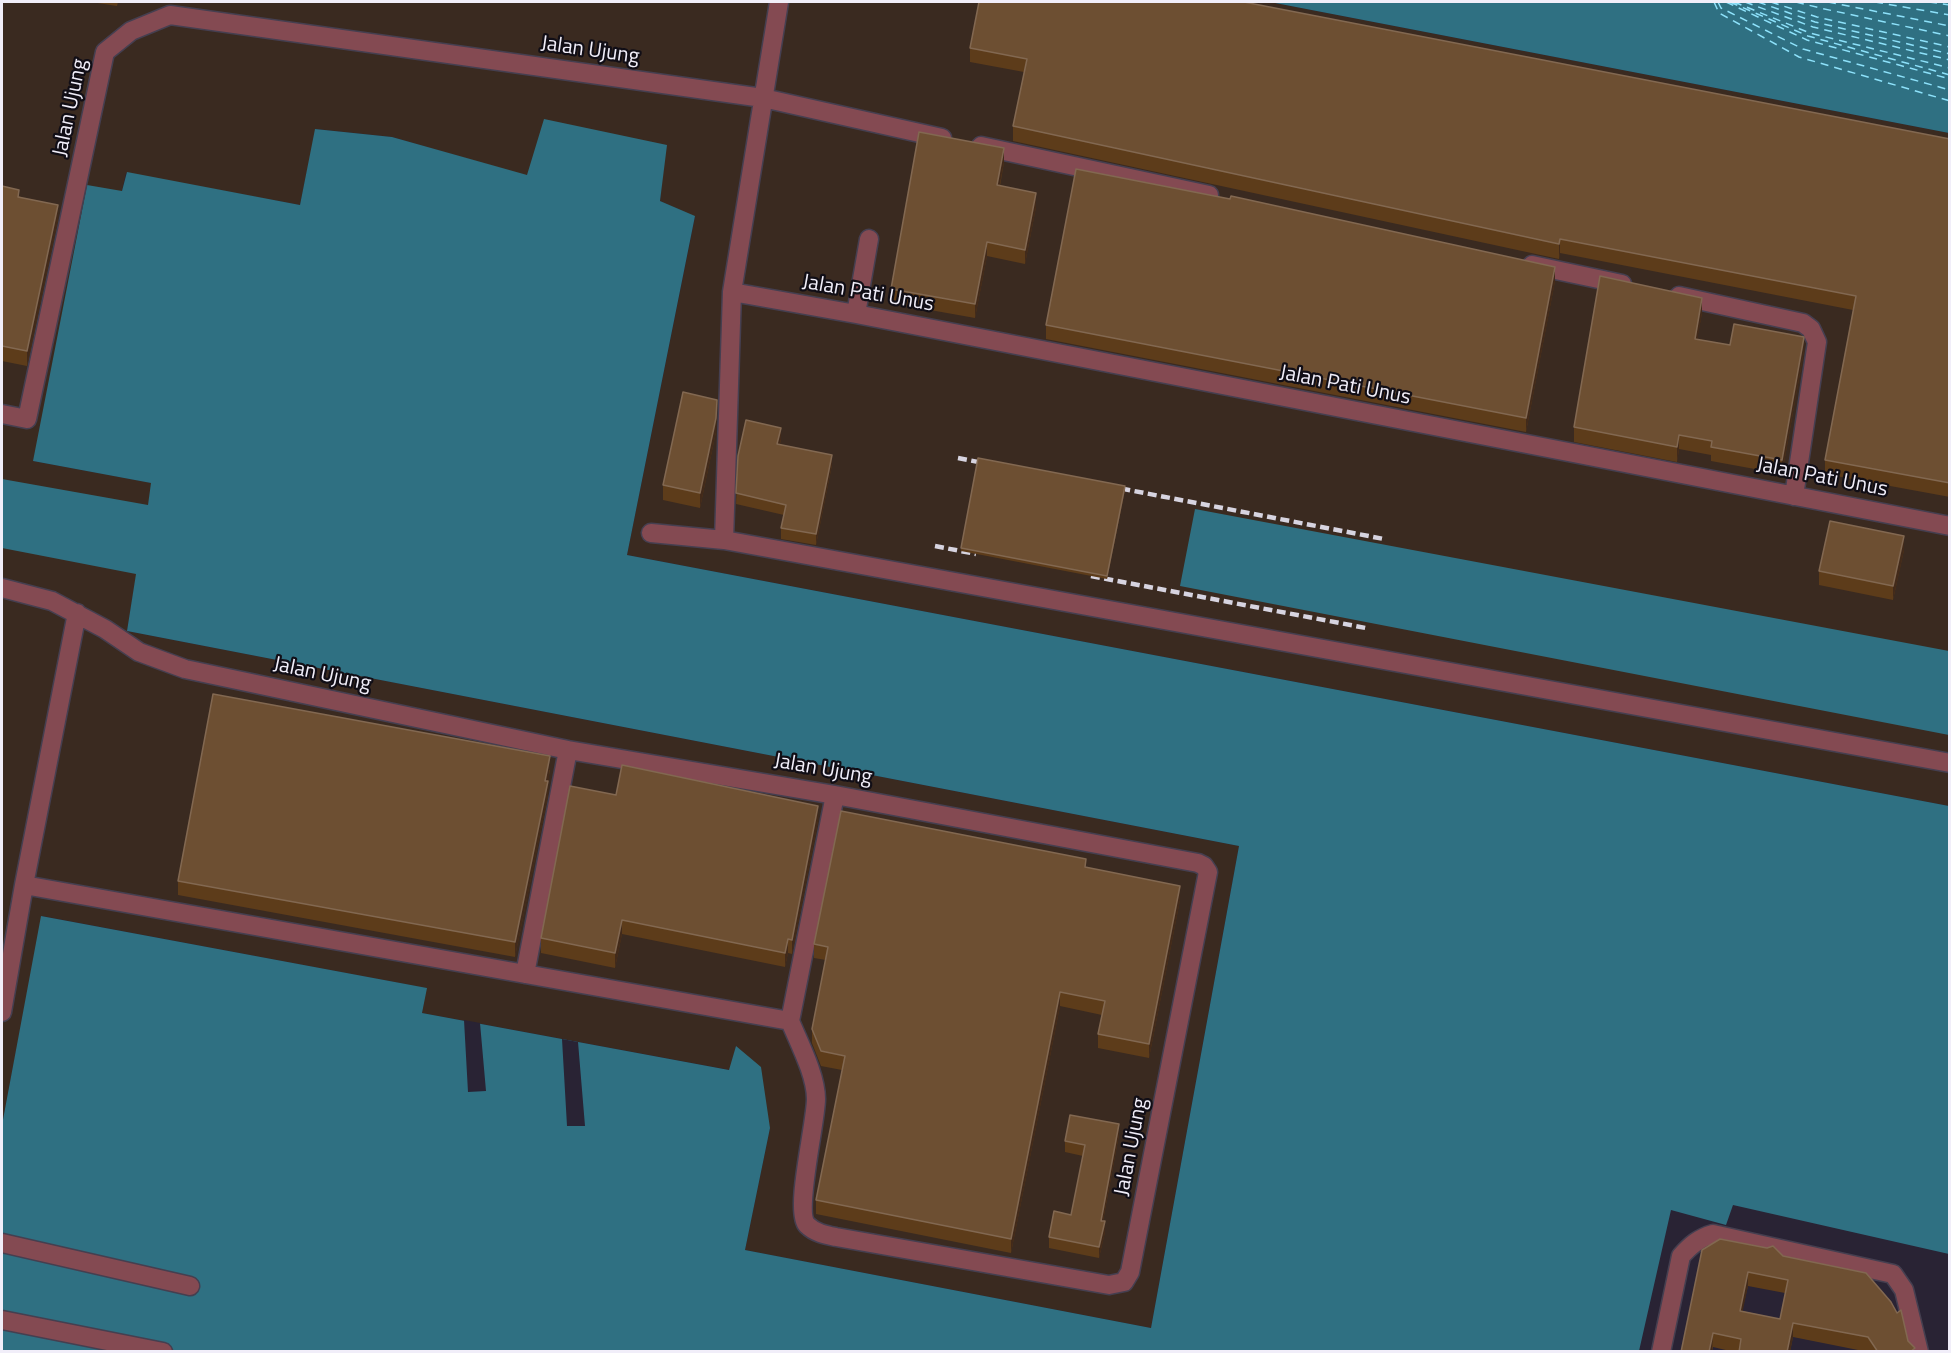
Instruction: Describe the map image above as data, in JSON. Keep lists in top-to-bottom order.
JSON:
{
  "streets": {
    "lane": ["Jalan Ujung", "Jalan Pati Unus"]
  }
}
